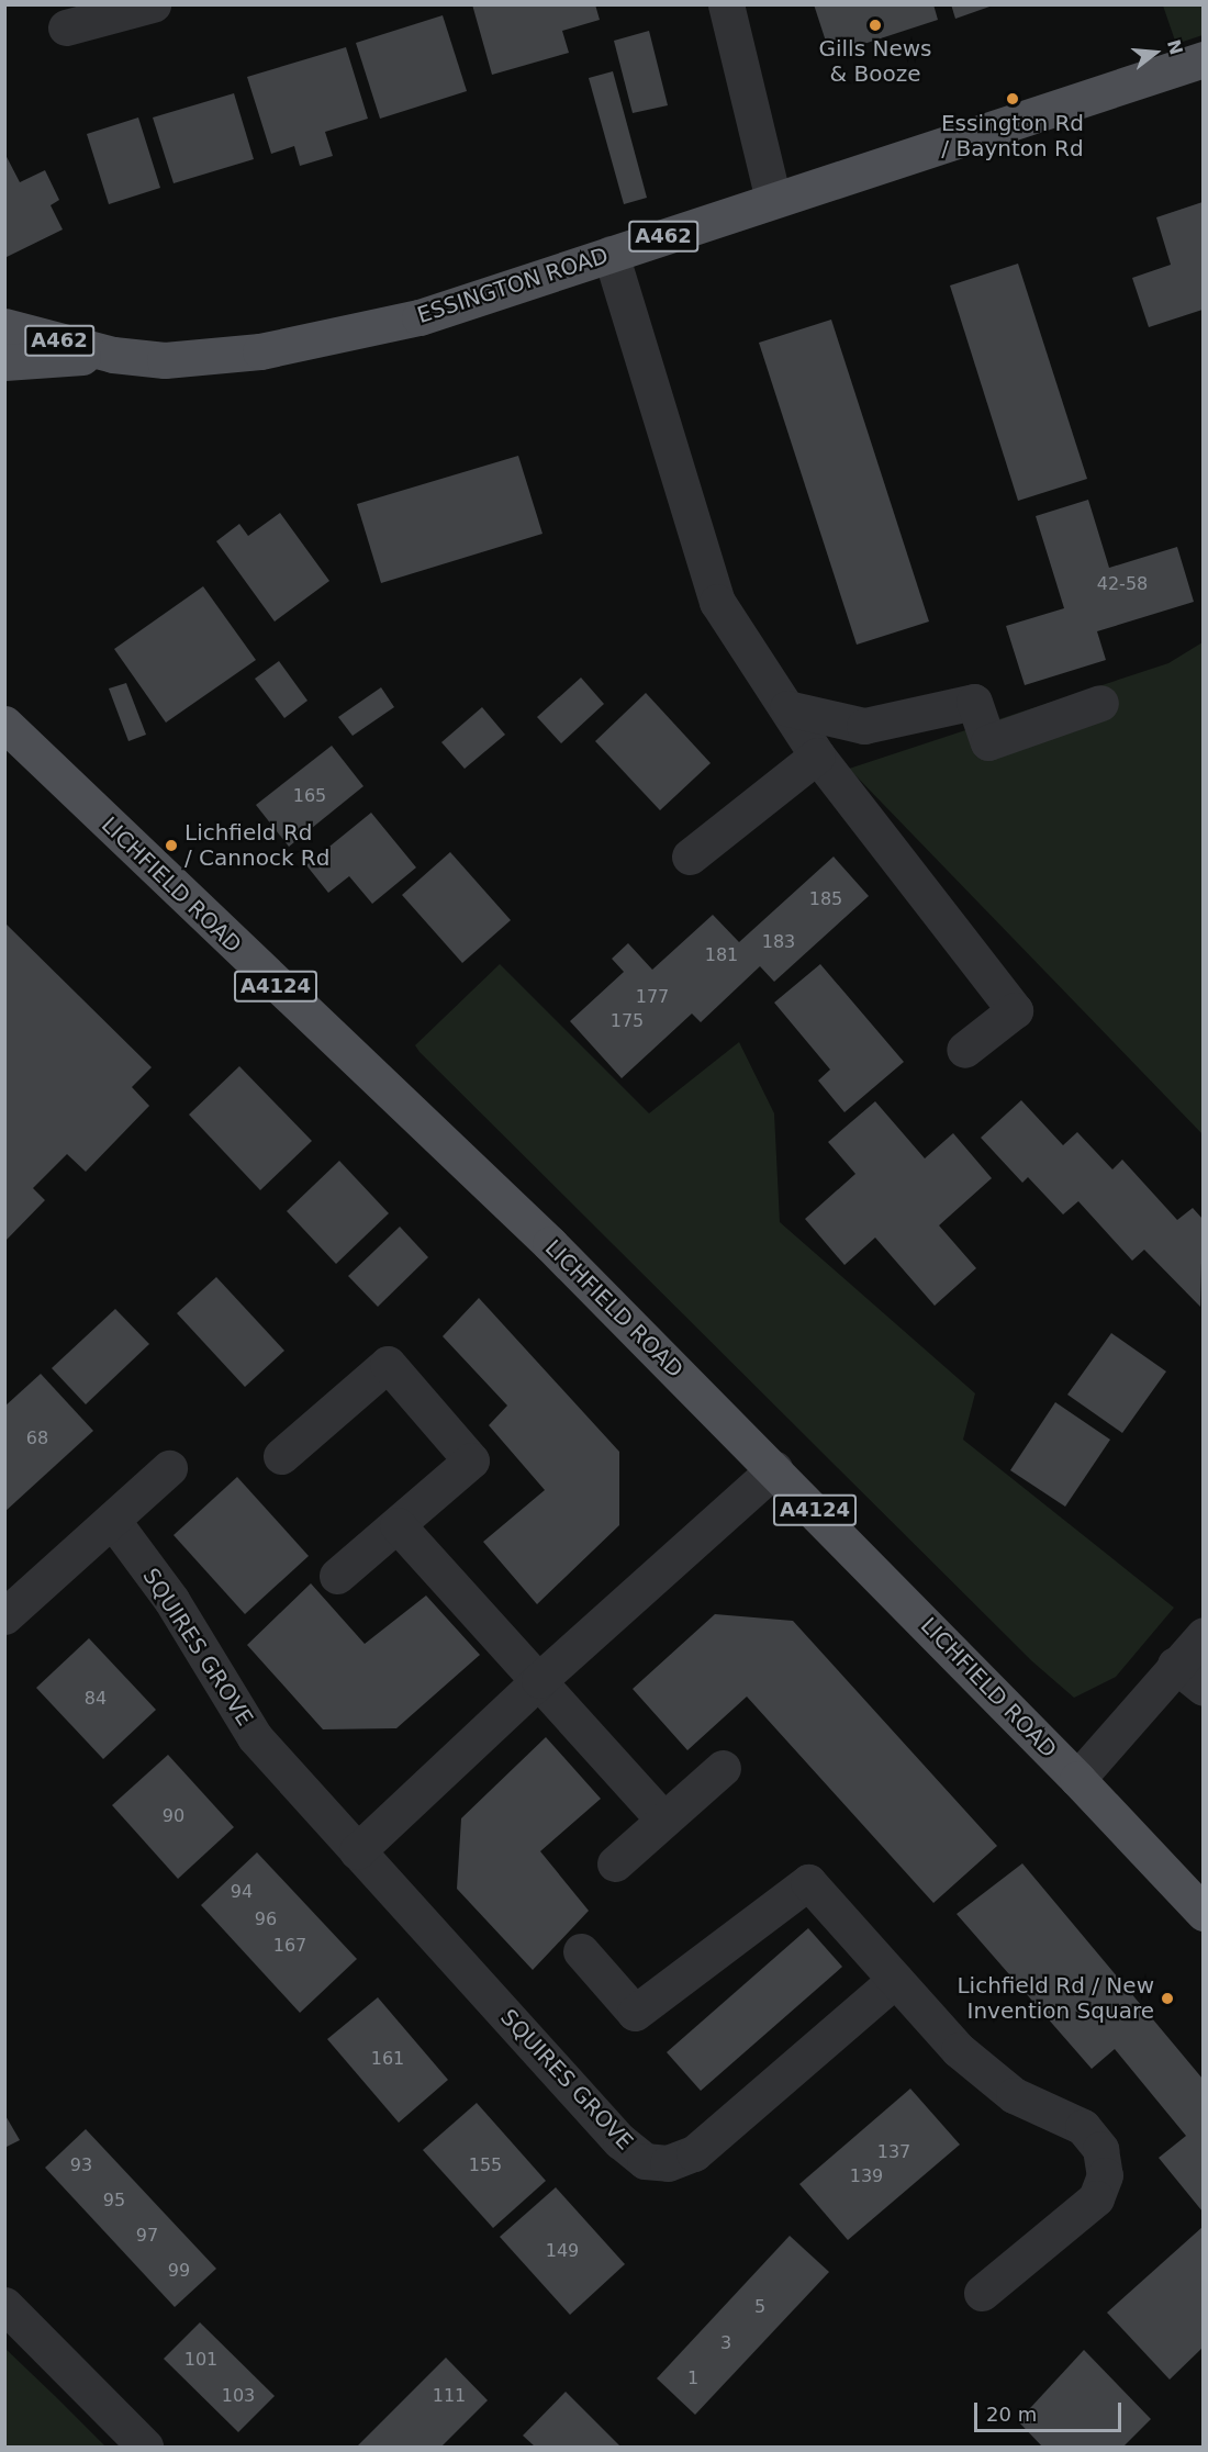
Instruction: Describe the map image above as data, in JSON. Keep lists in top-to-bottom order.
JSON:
{
  "streets": {
    "main road": [
      "A462",
      "ESSINGTON ROAD",
      "LICHFIELD ROAD",
      "A4124"
    ],
    "street": ["SQUIRES GROVE"]
  },
  "places": [
    "Gills News & Booze",
    "Essington Rd / Baynton Rd",
    "Lichfield Rd / Cannock Rd",
    "Lichfield Rd / New Invention Square"
  ],
  "house_numbers": [
    "42-58",
    "165",
    "185",
    "183",
    "181",
    "177",
    "175",
    "68",
    "84",
    "90",
    "94",
    "96",
    "167",
    "161",
    "137",
    "93",
    "155",
    "139",
    "95",
    "97",
    "149",
    "99",
    "5",
    "3",
    "101",
    "1",
    "103",
    "111"
  ],
  "scale_bar": "20 m",
  "north": "right"
}
